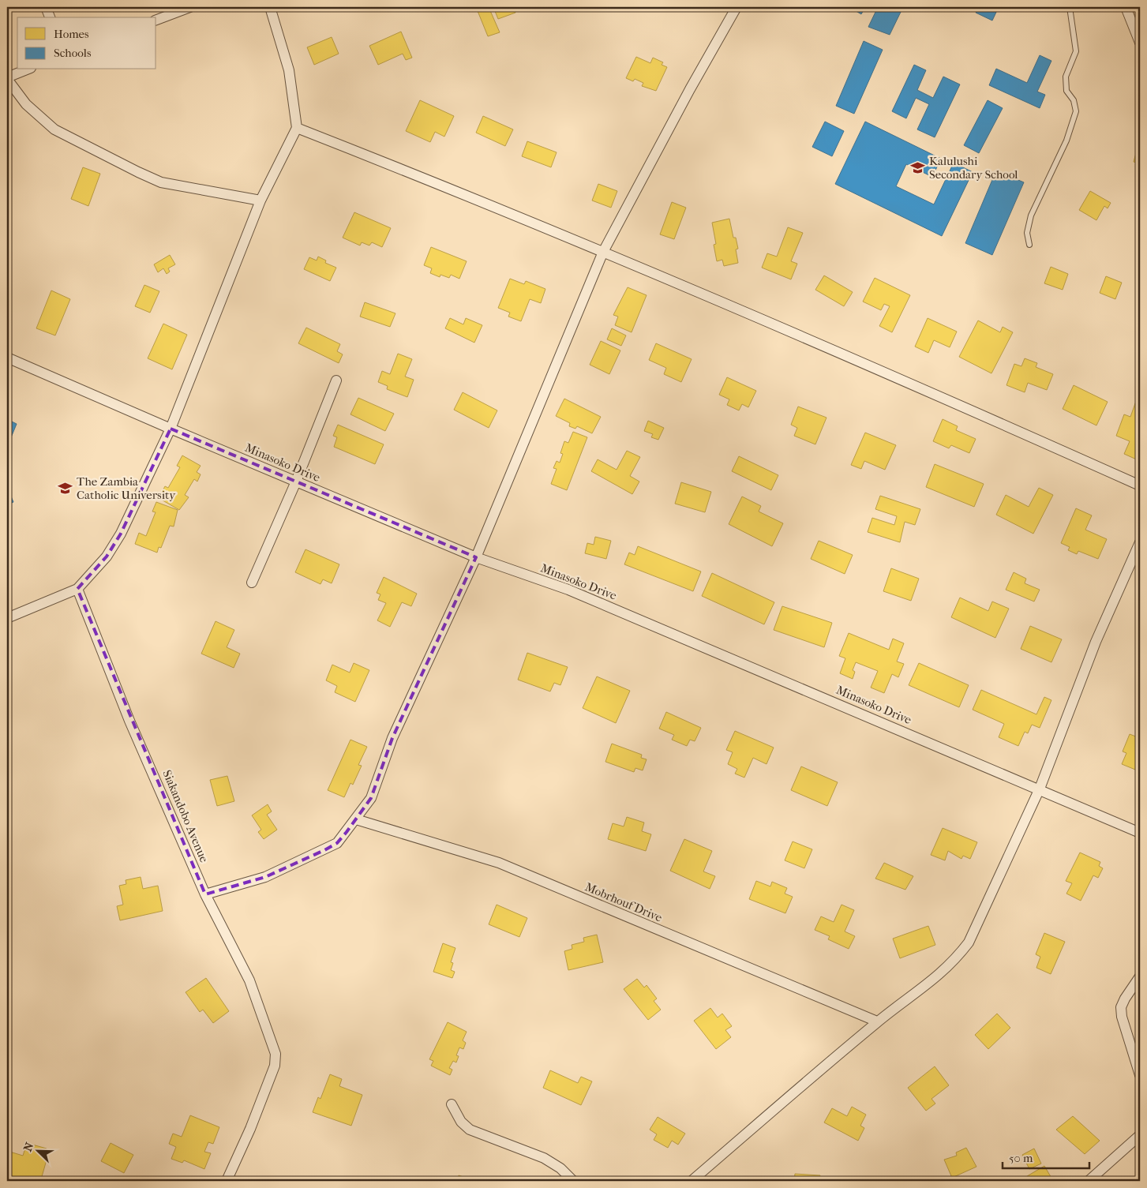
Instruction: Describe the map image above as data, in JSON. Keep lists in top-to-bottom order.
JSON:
{
  "streets": {
    "street": ["Minasoko Drive", "Siakandobo Avenue", "Mobrhouf Drive"]
  },
  "places": {
    "school or university": ["Kalulushi Secondary School", "The Zambia Catholic University"]
  },
  "legend": ["Homes", "Schools"],
  "scale_bar": "50 m",
  "north": "top left"
}
